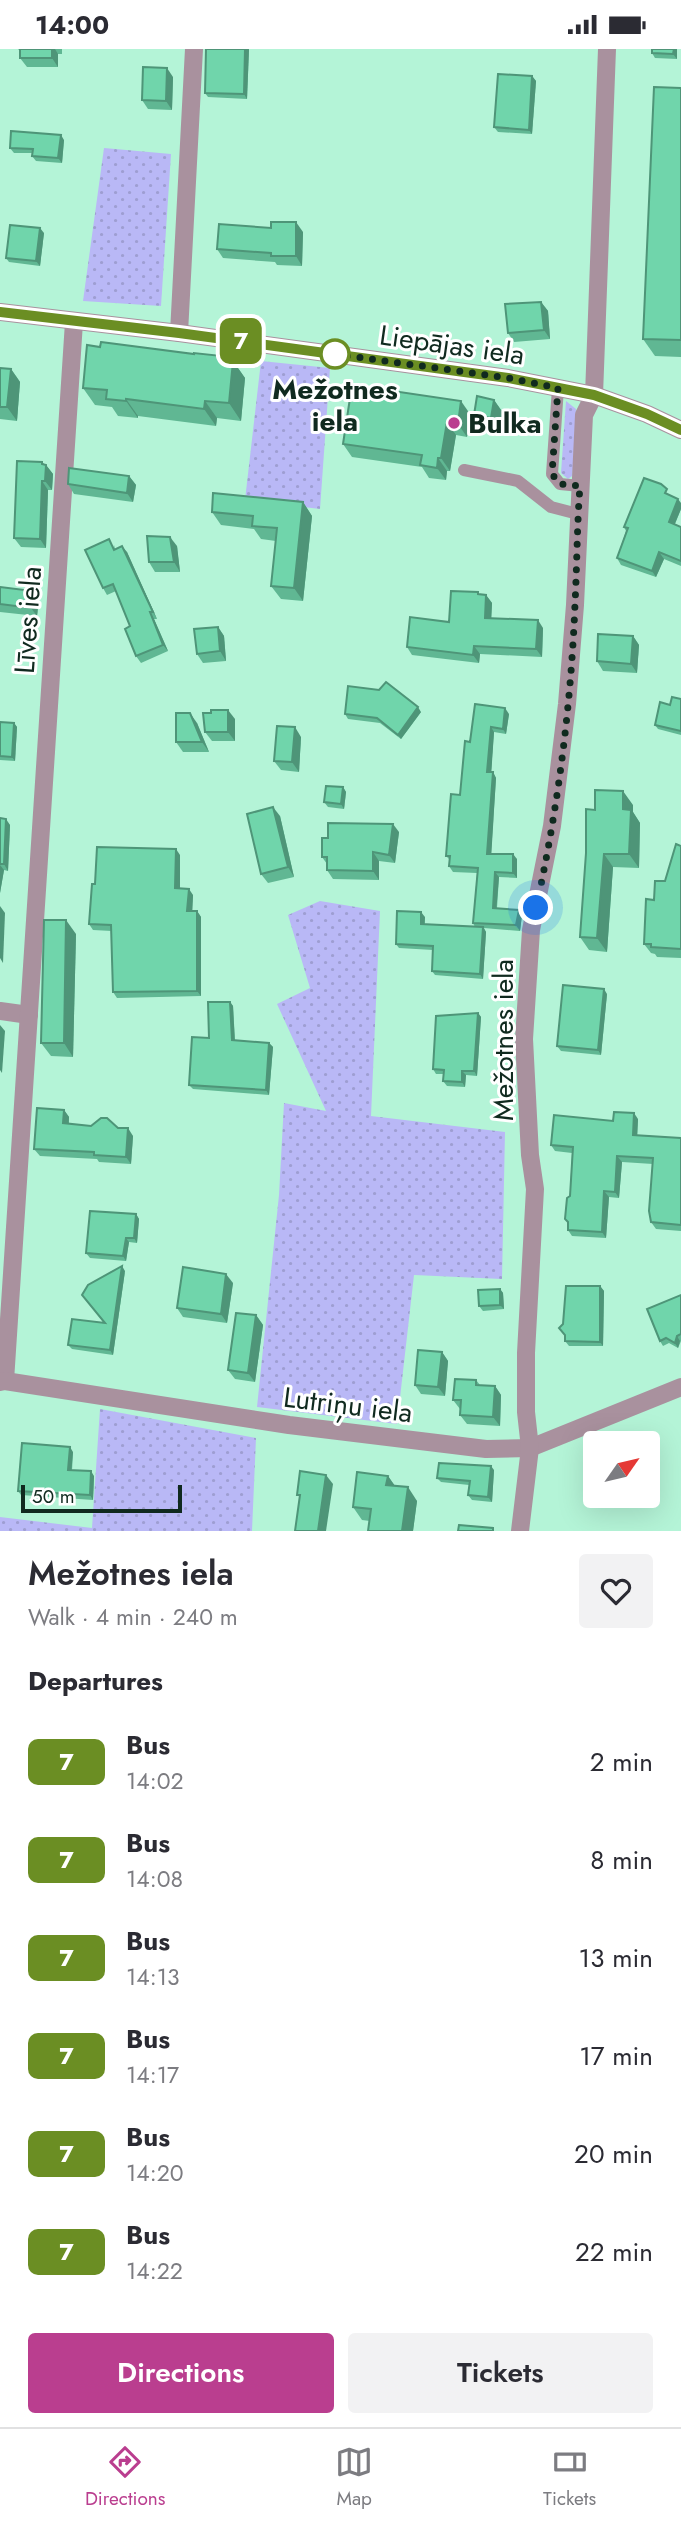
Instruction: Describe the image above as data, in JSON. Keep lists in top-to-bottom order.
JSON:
{
  "streets": {
    "street": [
      "Liepājas iela",
      "Līves iela",
      "Mežotnes iela",
      "Lutriņu iela"
    ]
  },
  "crossings": [
    ["Liepājas iela", "Līves iela"],
    ["Liepājas iela", "Mežotnes iela"],
    ["Līves iela", "Lutriņu iela"],
    ["Mežotnes iela", "Lutriņu iela"]
  ],
  "places": ["Mežotnes iela", "Bulka"],
  "lines": ["bus line 7"],
  "scale_bar": "50 m",
  "north": "top right",
  "page": {
    "status": "14:00",
    "on_map": "7",
    "scale": "50 m",
    "heading": [
      ["Mežotnes iela", "Walk · 4 min · 240 m"],
      "Departures"
    ],
    "list": [
      {
        "mark": "7",
        "name": "Bus",
        "note": "14:02",
        "value": "2 min"
      },
      {
        "mark": "7",
        "name": "Bus",
        "note": "14:08",
        "value": "8 min"
      },
      {
        "mark": "7",
        "name": "Bus",
        "note": "14:13",
        "value": "13 min"
      },
      {
        "mark": "7",
        "name": "Bus",
        "note": "14:17",
        "value": "17 min"
      },
      {
        "mark": "7",
        "name": "Bus",
        "note": "14:20",
        "value": "20 min"
      },
      {
        "mark": "7",
        "name": "Bus",
        "note": "14:22",
        "value": "22 min"
      }
    ],
    "buttons": ["Directions", "Tickets"],
    "tabs": ["Directions", "Map", "Tickets"]
  }
}
